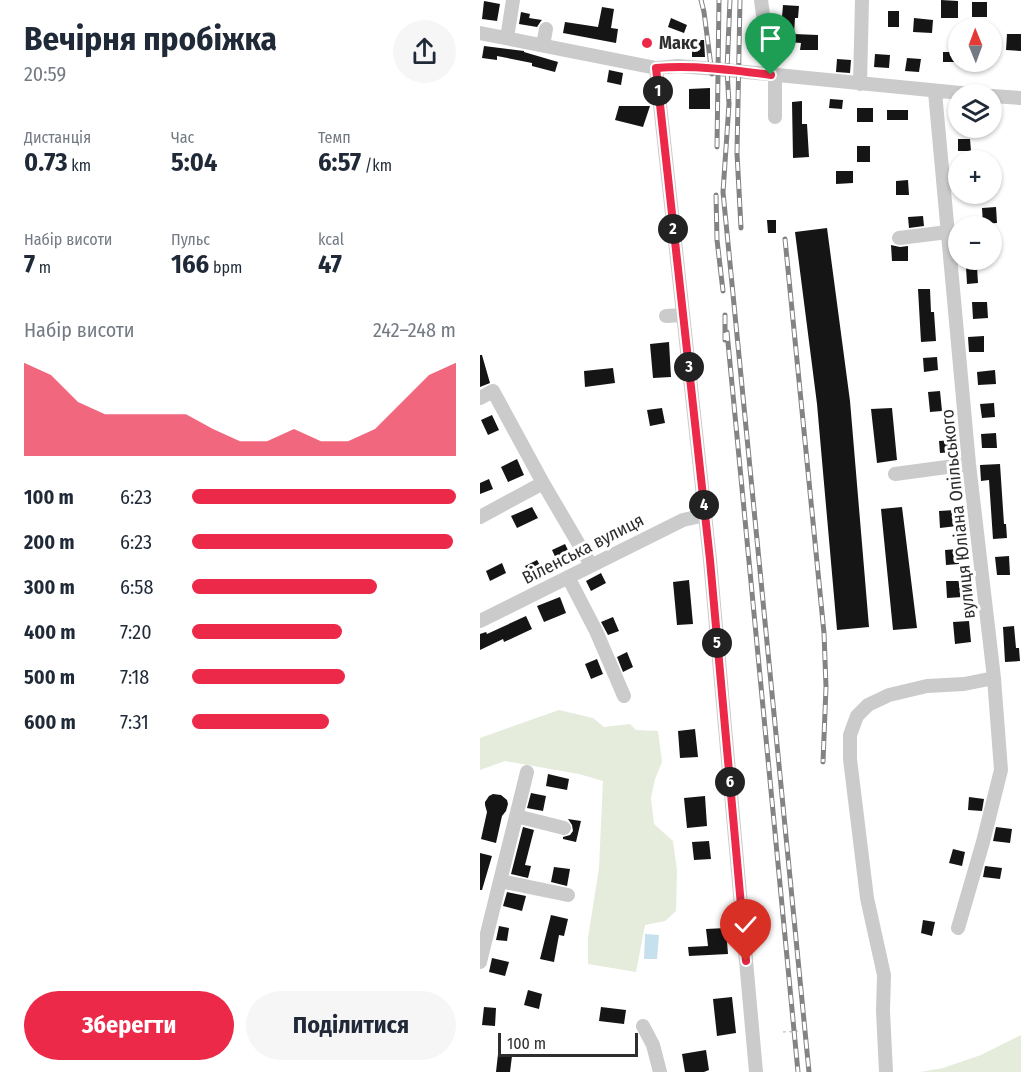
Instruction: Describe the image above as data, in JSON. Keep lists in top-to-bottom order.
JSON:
{
  "streets": {
    "street": ["вулиця Юліана Опільського", "Віленська вулиця"]
  },
  "places": ["Макс"],
  "scale_bar": "100 m",
  "north": "top",
  "page": {
    "heading": ["Вечірня пробіжка", "20:59"],
    "map_buttons": ["+", "−"],
    "pins": [
      "1",
      "2",
      "3",
      "4",
      "5",
      "6"
    ],
    "stats": [
      ["Дистанція", "0.73 km"],
      ["Час", "5:04"],
      ["Темп", "6:57 /km"],
      ["Набір висоти", "7 m"],
      ["Пульс", "166 bpm"],
      ["kcal", "47"]
    ],
    "chart": ["Набір висоти", "242–248 m"],
    "list": [
      {
        "name": "100 m",
        "note": "6:23"
      },
      {
        "name": "200 m",
        "note": "6:23"
      },
      {
        "name": "300 m",
        "note": "6:58"
      },
      {
        "name": "400 m",
        "note": "7:20"
      },
      {
        "name": "500 m",
        "note": "7:18"
      },
      {
        "name": "600 m",
        "note": "7:31"
      }
    ],
    "buttons": ["Зберегти", "Поділитися"],
    "scale": "100 m"
  }
}
